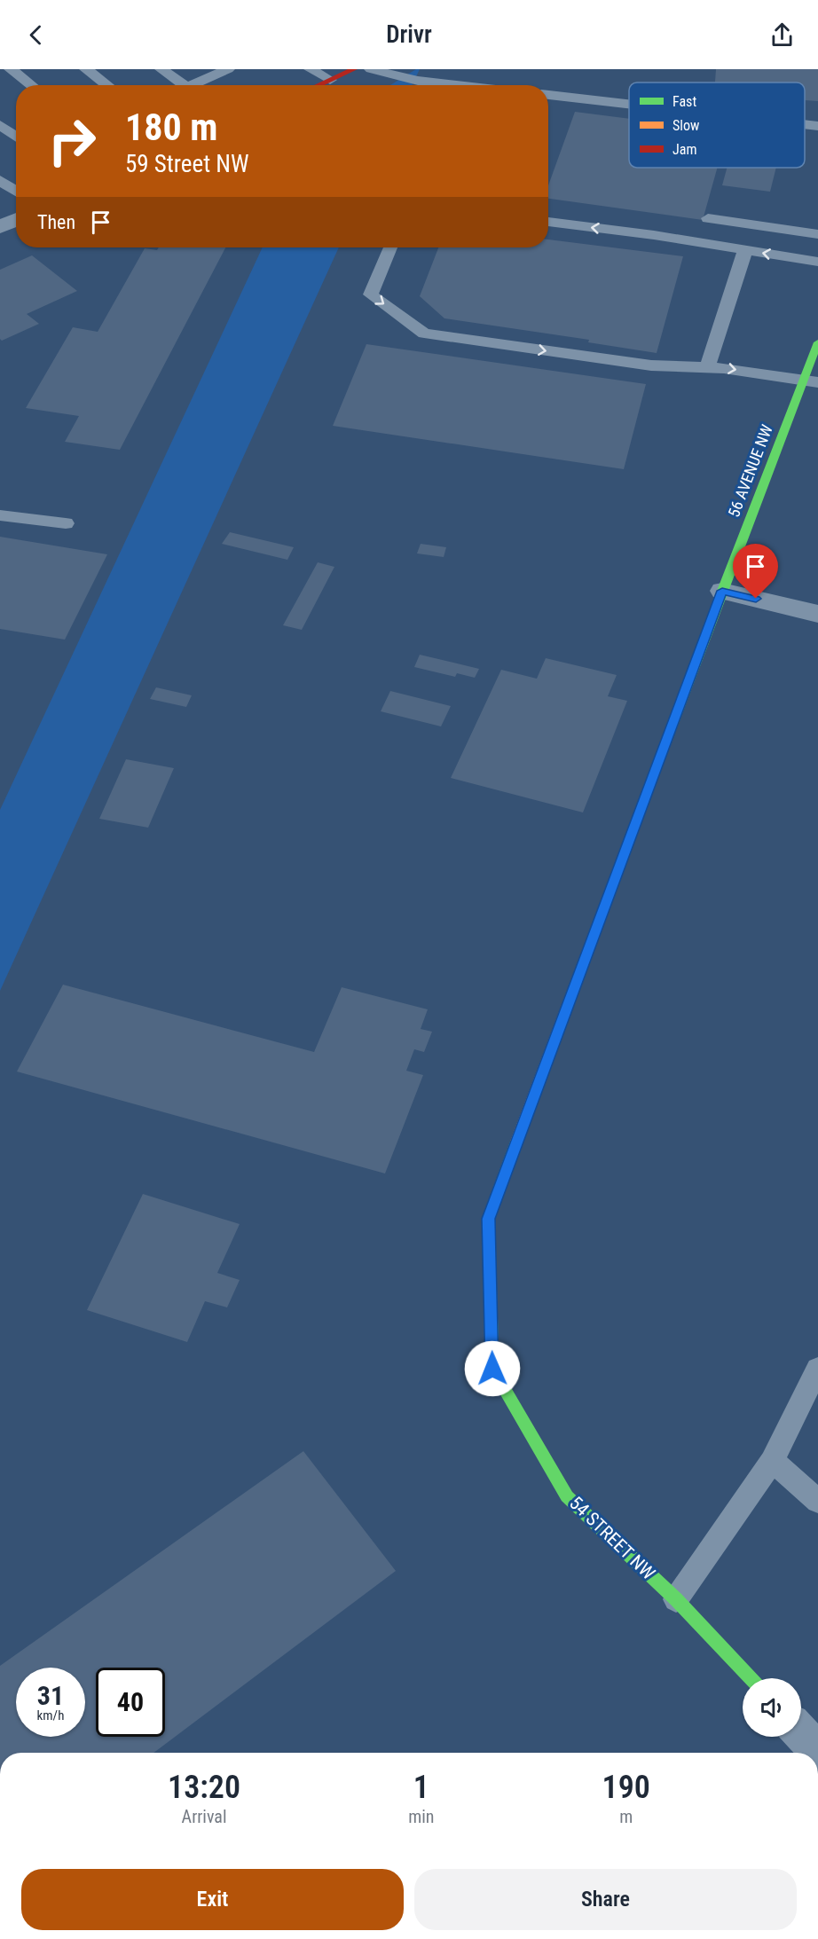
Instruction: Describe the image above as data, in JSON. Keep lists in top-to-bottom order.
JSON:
{
  "streets": {
    "street": ["56 AVENUE NW", "54 STREET NW"]
  },
  "crossings": [
    ["56 AVENUE NW", "54 STREET NW"]
  ],
  "legend": ["Fast", "Slow", "Jam"],
  "page": {
    "header": "Drivr",
    "turn": ["180 m", "59 Street NW"],
    "then": "Then",
    "speed": "31 km/h",
    "limit": "40",
    "eta": [
      "13:20",
      "Arrival",
      "1",
      "min",
      "190",
      "m"
    ],
    "buttons": ["Exit", "Share"]
  }
}
